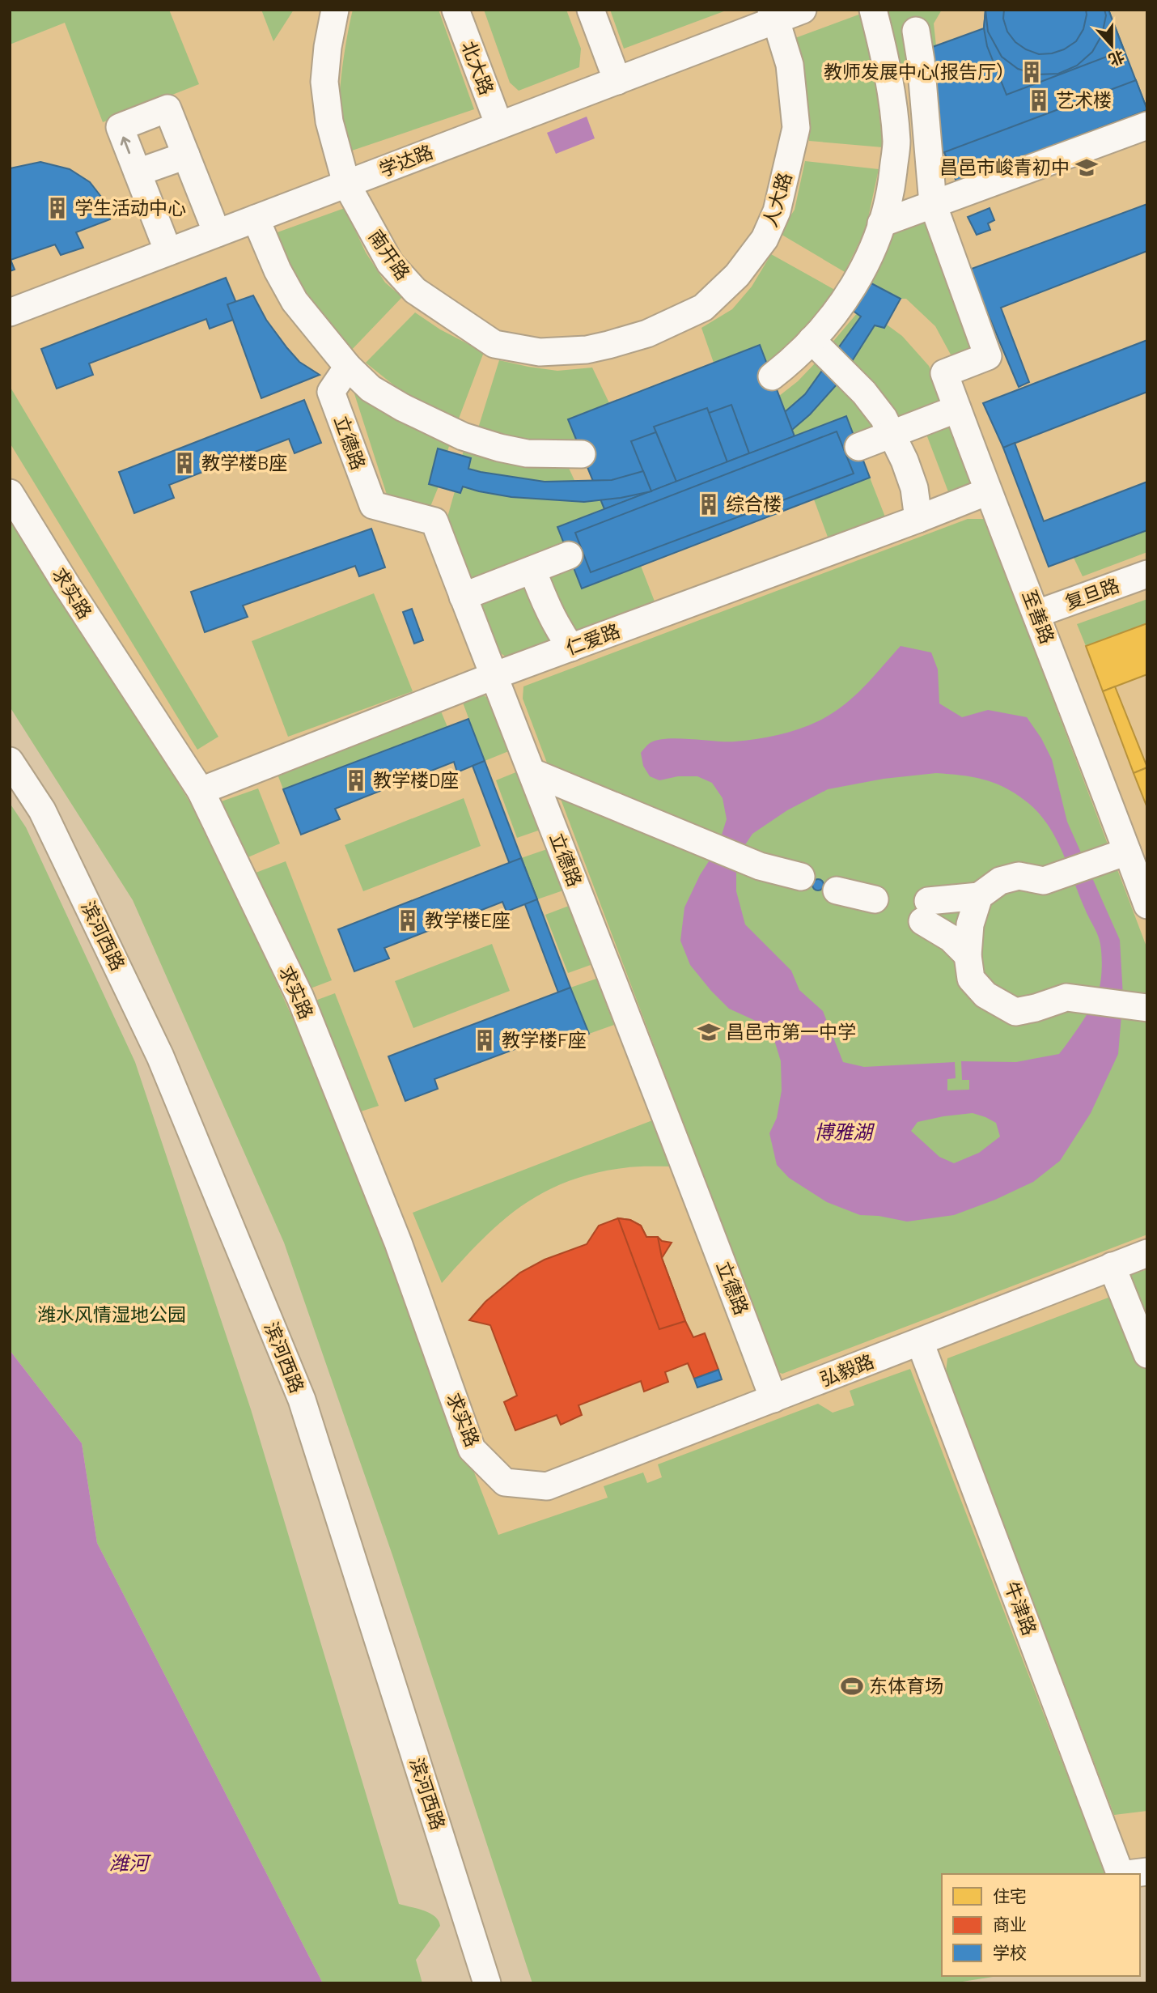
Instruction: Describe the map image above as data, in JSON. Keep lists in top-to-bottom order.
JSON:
{
  "streets": {
    "street": [
      "北大路",
      "学达路",
      "人大路",
      "南开路",
      "立德路",
      "求实路",
      "复旦路",
      "至善路",
      "仁爱路",
      "滨河西路",
      "弘毅路",
      "牛津路"
    ]
  },
  "crossings": [
    ["北大路", "学达路"],
    ["学达路", "人大路"],
    ["学达路", "南开路"],
    ["人大路", "南开路"],
    ["立德路", "仁爱路"],
    ["立德路", "弘毅路"],
    ["求实路", "仁爱路"],
    ["求实路", "弘毅路"],
    ["复旦路", "至善路"],
    ["至善路", "仁爱路"],
    ["弘毅路", "牛津路"]
  ],
  "water": ["博雅湖", "潍河"],
  "parks": ["潍水风情湿地公园"],
  "places": {
    "building": [
      "教师发展中心(报告厅）",
      "艺术楼",
      "学生活动中心",
      "教学楼B座",
      "综合楼",
      "教学楼D座",
      "教学楼E座",
      "教学楼F座"
    ],
    "school or university": ["昌邑市峻青初中", "昌邑市第一中学"],
    "sports": ["东体育场"]
  },
  "legend": ["住宅", "商业", "学校"],
  "north": "bottom"
}
